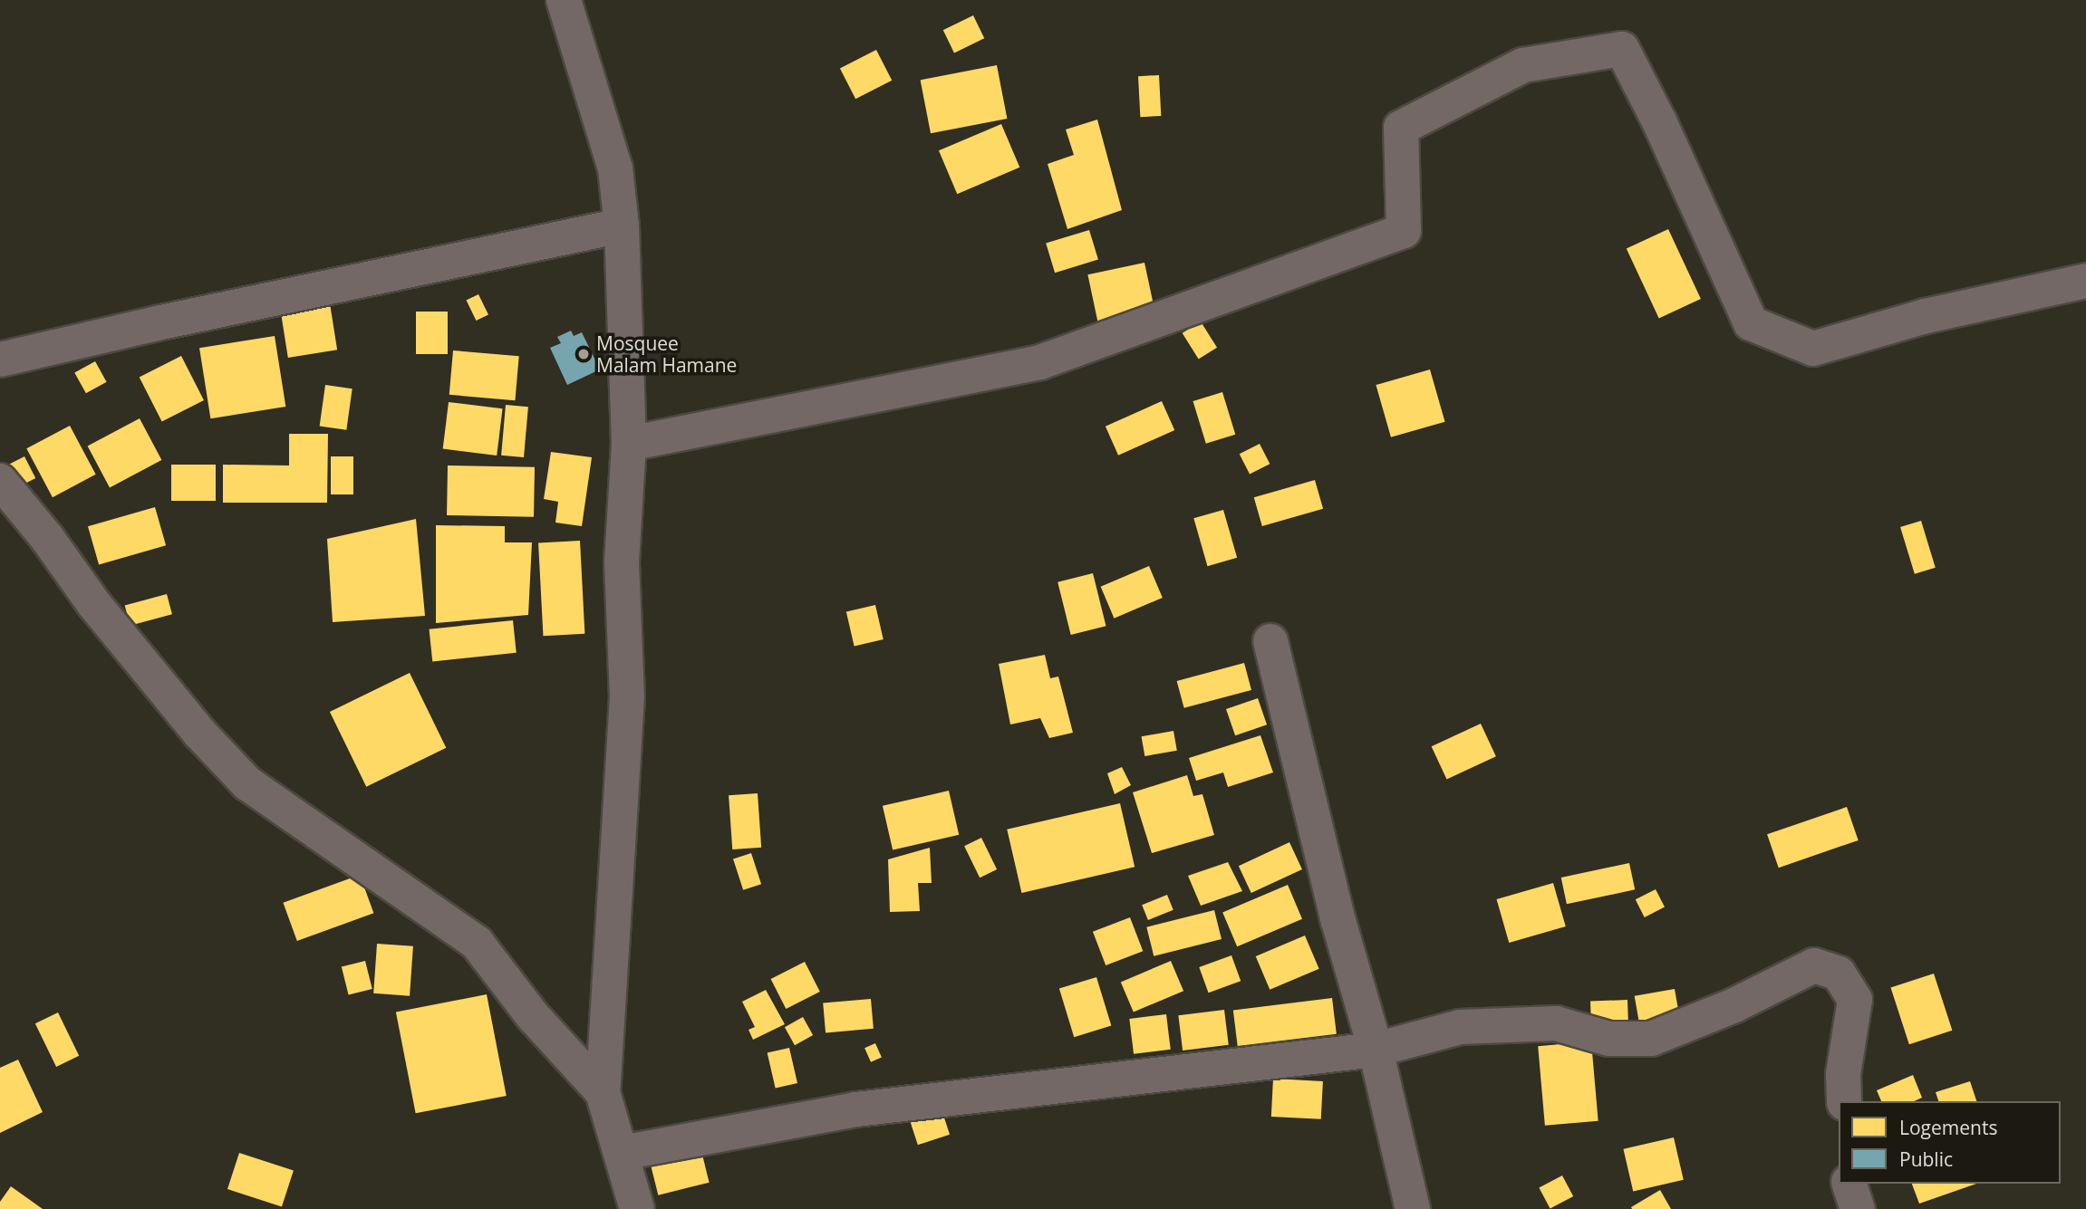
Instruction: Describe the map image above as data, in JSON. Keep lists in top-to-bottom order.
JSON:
{
  "places": ["Mosquee Malam Hamane"],
  "legend": ["Logements", "Public"]
}
